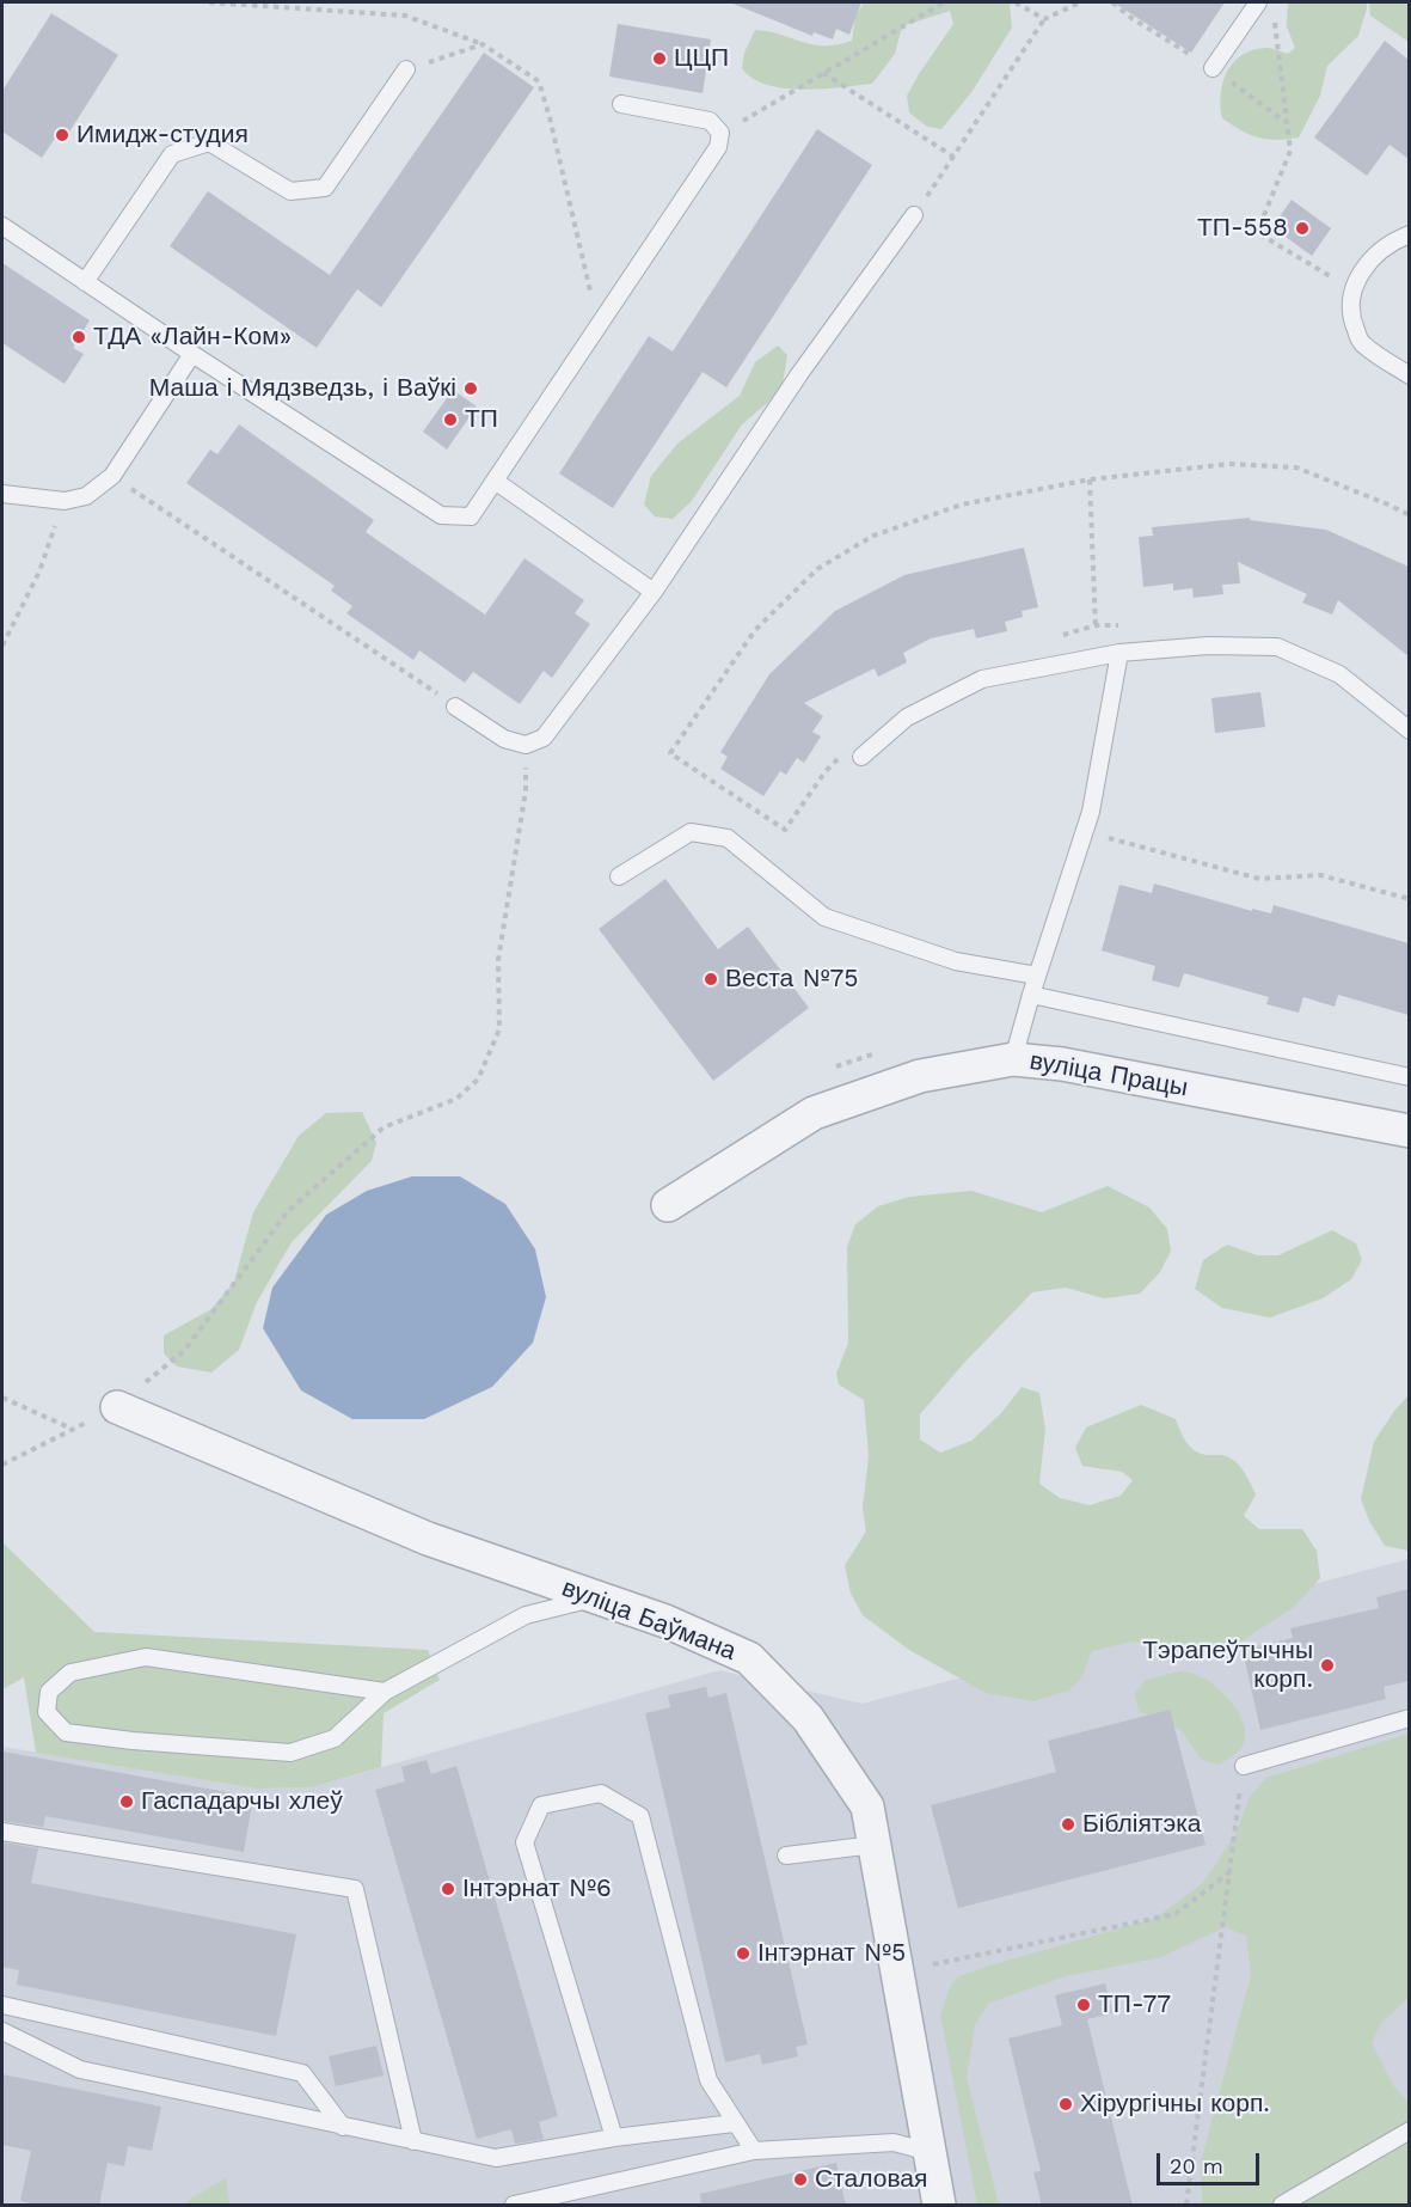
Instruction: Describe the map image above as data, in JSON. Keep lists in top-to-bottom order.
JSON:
{
  "streets": {
    "street": ["вуліца Працы", "вуліца Баўмана"]
  },
  "places": [
    "ЦЦП",
    "Имидж-студия",
    "ТП-558",
    "ТДА «Лайн-Ком»",
    "Маша і Мядзведзь, і Ваўкі",
    "ТП",
    "Веста №75",
    "Тэрапеўтычны корп.",
    "Гаспадарчы хлеў",
    "Бібліятэка",
    "Інтэрнат №6",
    "Інтэрнат №5",
    "ТП-77",
    "Хірургічны корп.",
    "Сталовая"
  ],
  "scale_bar": "20 m"
}
